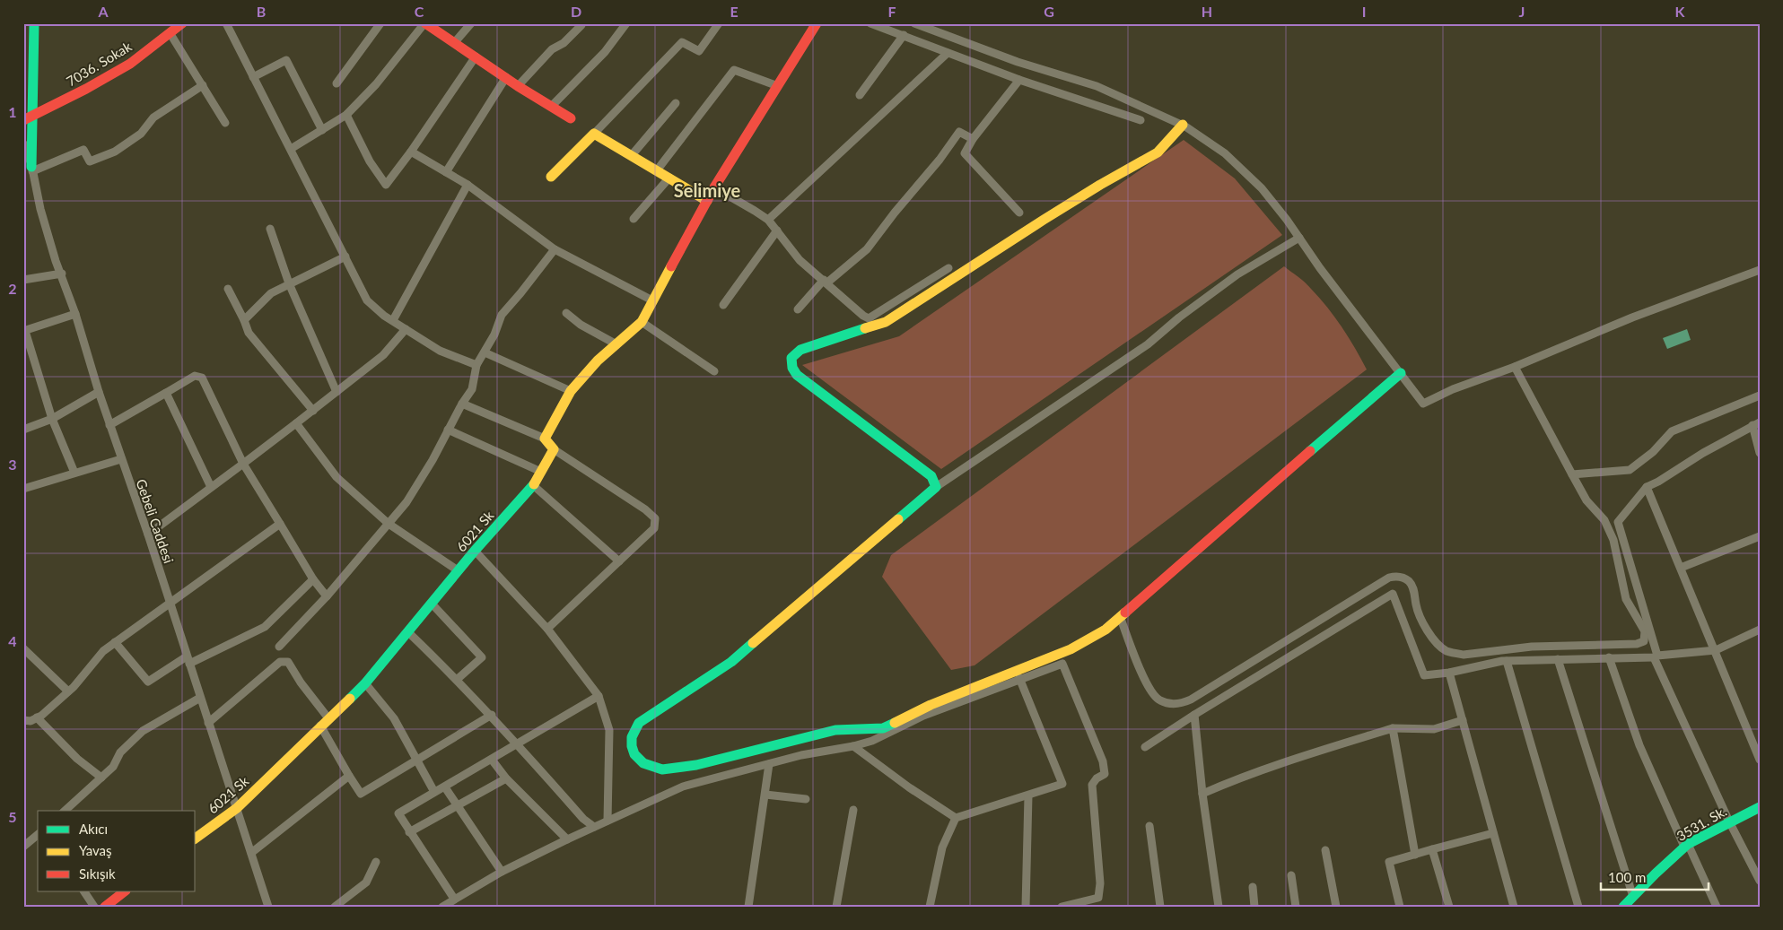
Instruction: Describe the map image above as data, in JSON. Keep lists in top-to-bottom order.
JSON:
{
  "streets": {
    "street": [
      "7036. Sokak",
      "Gebeli Caddesi",
      "6021 Sk",
      "3531. Sk."
    ]
  },
  "crossings": [
    ["Gebeli Caddesi", "6021 Sk"]
  ],
  "districts": ["Selimiye"],
  "legend": ["Akıcı", "Yavaş", "Sıkışık"],
  "scale_bar": "100 m",
  "grid": {
    "columns": [
      "A",
      "B",
      "C",
      "D",
      "E",
      "F",
      "G",
      "H",
      "I",
      "J",
      "K"
    ],
    "rows": [
      "1",
      "2",
      "3",
      "4",
      "5"
    ]
  }
}
